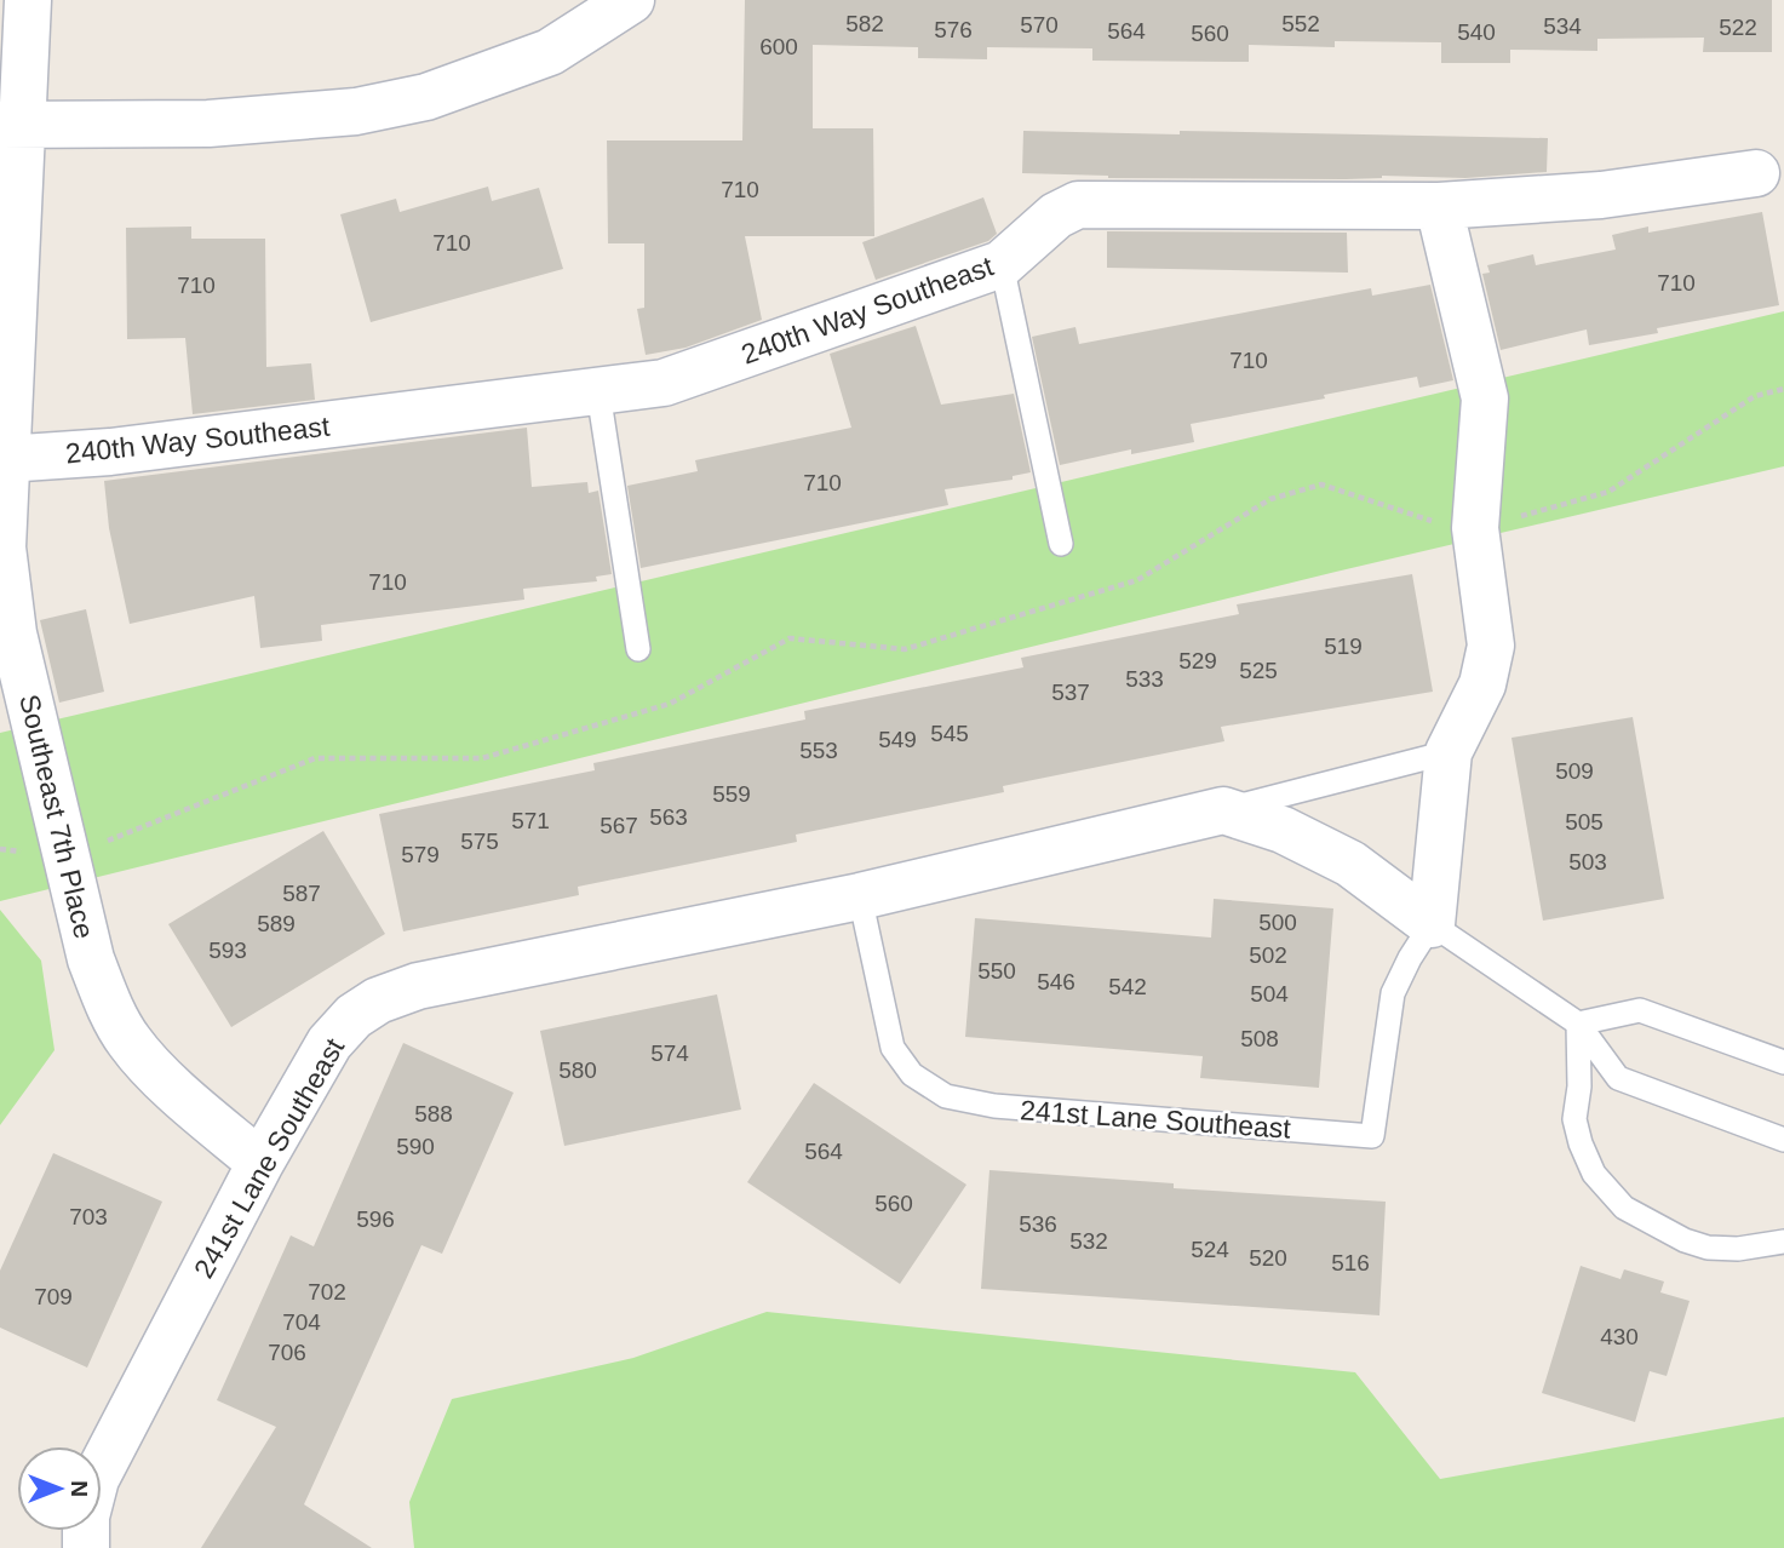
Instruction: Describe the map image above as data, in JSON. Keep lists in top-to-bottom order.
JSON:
{
  "streets": {
    "street": ["240th Way Southeast", "Southeast 7th Place", "241st Lane Southeast"]
  },
  "crossings": [
    ["240th Way Southeast", "Southeast 7th Place"],
    ["Southeast 7th Place", "241st Lane Southeast"]
  ],
  "house_numbers": [
    "582",
    "552",
    "570",
    "534",
    "522",
    "576",
    "564",
    "540",
    "560",
    "600",
    "710",
    "710",
    "710",
    "710",
    "710",
    "710",
    "710",
    "519",
    "529",
    "525",
    "533",
    "537",
    "545",
    "549",
    "553",
    "509",
    "559",
    "563",
    "571",
    "505",
    "567",
    "575",
    "579",
    "503",
    "587",
    "500",
    "589",
    "593",
    "502",
    "550",
    "546",
    "542",
    "504",
    "508",
    "574",
    "580",
    "588",
    "590",
    "564",
    "560",
    "703",
    "596",
    "536",
    "532",
    "524",
    "520",
    "516",
    "702",
    "709",
    "704",
    "430",
    "706"
  ],
  "north": "right"
}
